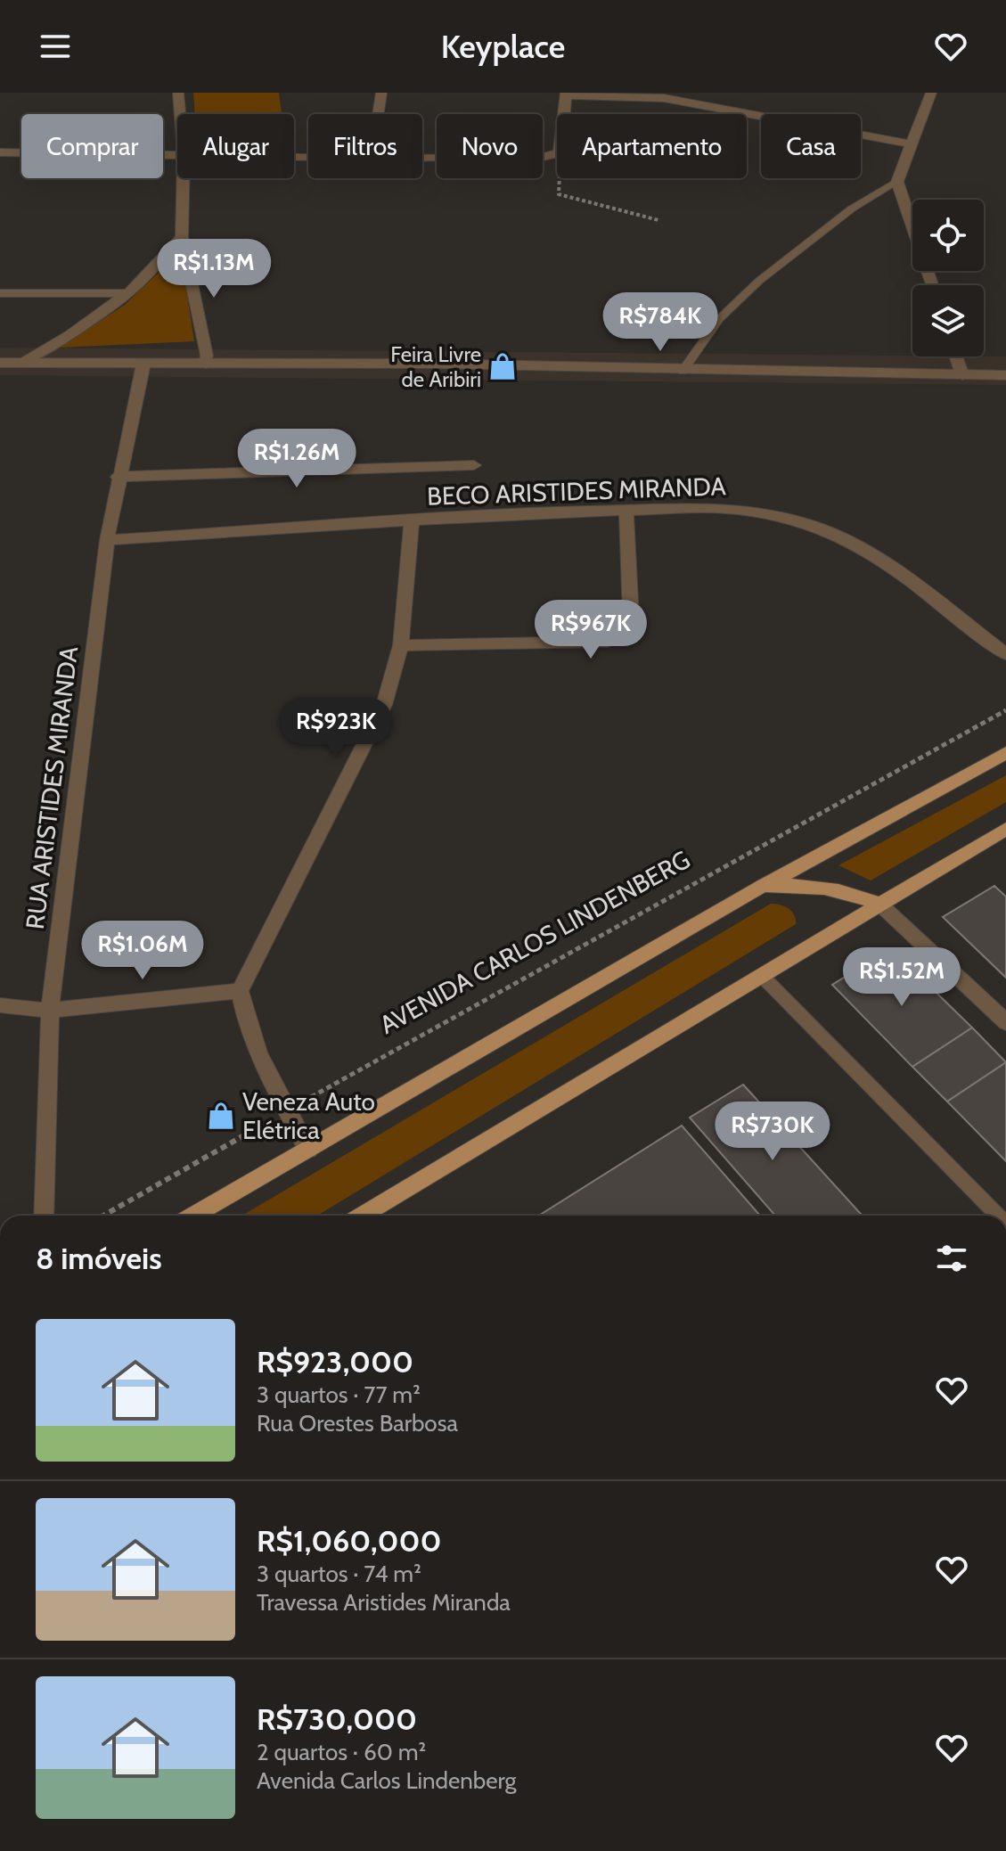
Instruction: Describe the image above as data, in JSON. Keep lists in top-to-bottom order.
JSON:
{
  "streets": {
    "street": ["BECO ARISTIDES MIRANDA", "RUA ARISTIDES MIRANDA"],
    "path": ["AVENIDA CARLOS LINDENBERG"]
  },
  "crossings": [
    ["BECO ARISTIDES MIRANDA", "RUA ARISTIDES MIRANDA"]
  ],
  "places": {
    "shop": ["Feira Livre de Aribiri", "Veneza Auto Elétrica"]
  },
  "page": {
    "header": "Keyplace",
    "chip": [
      "Comprar",
      "Alugar",
      "Filtros",
      "Novo",
      "Apartamento",
      "Casa"
    ],
    "price": [
      "R$1.13M",
      "R$784K",
      "R$1.26M",
      "R$967K",
      "R$923K",
      "R$1.06M",
      "R$1.52M",
      "R$730K"
    ],
    "heading": "8 imóveis",
    "list": [
      {
        "name": "R$923,000",
        "note": "3 quartos · 77 m² · Rua Orestes Barbosa"
      },
      {
        "name": "R$1,060,000",
        "note": "3 quartos · 74 m² · Travessa Aristides Miranda"
      },
      {
        "name": "R$730,000",
        "note": "2 quartos · 60 m² · Avenida Carlos Lindenberg"
      }
    ]
  }
}
